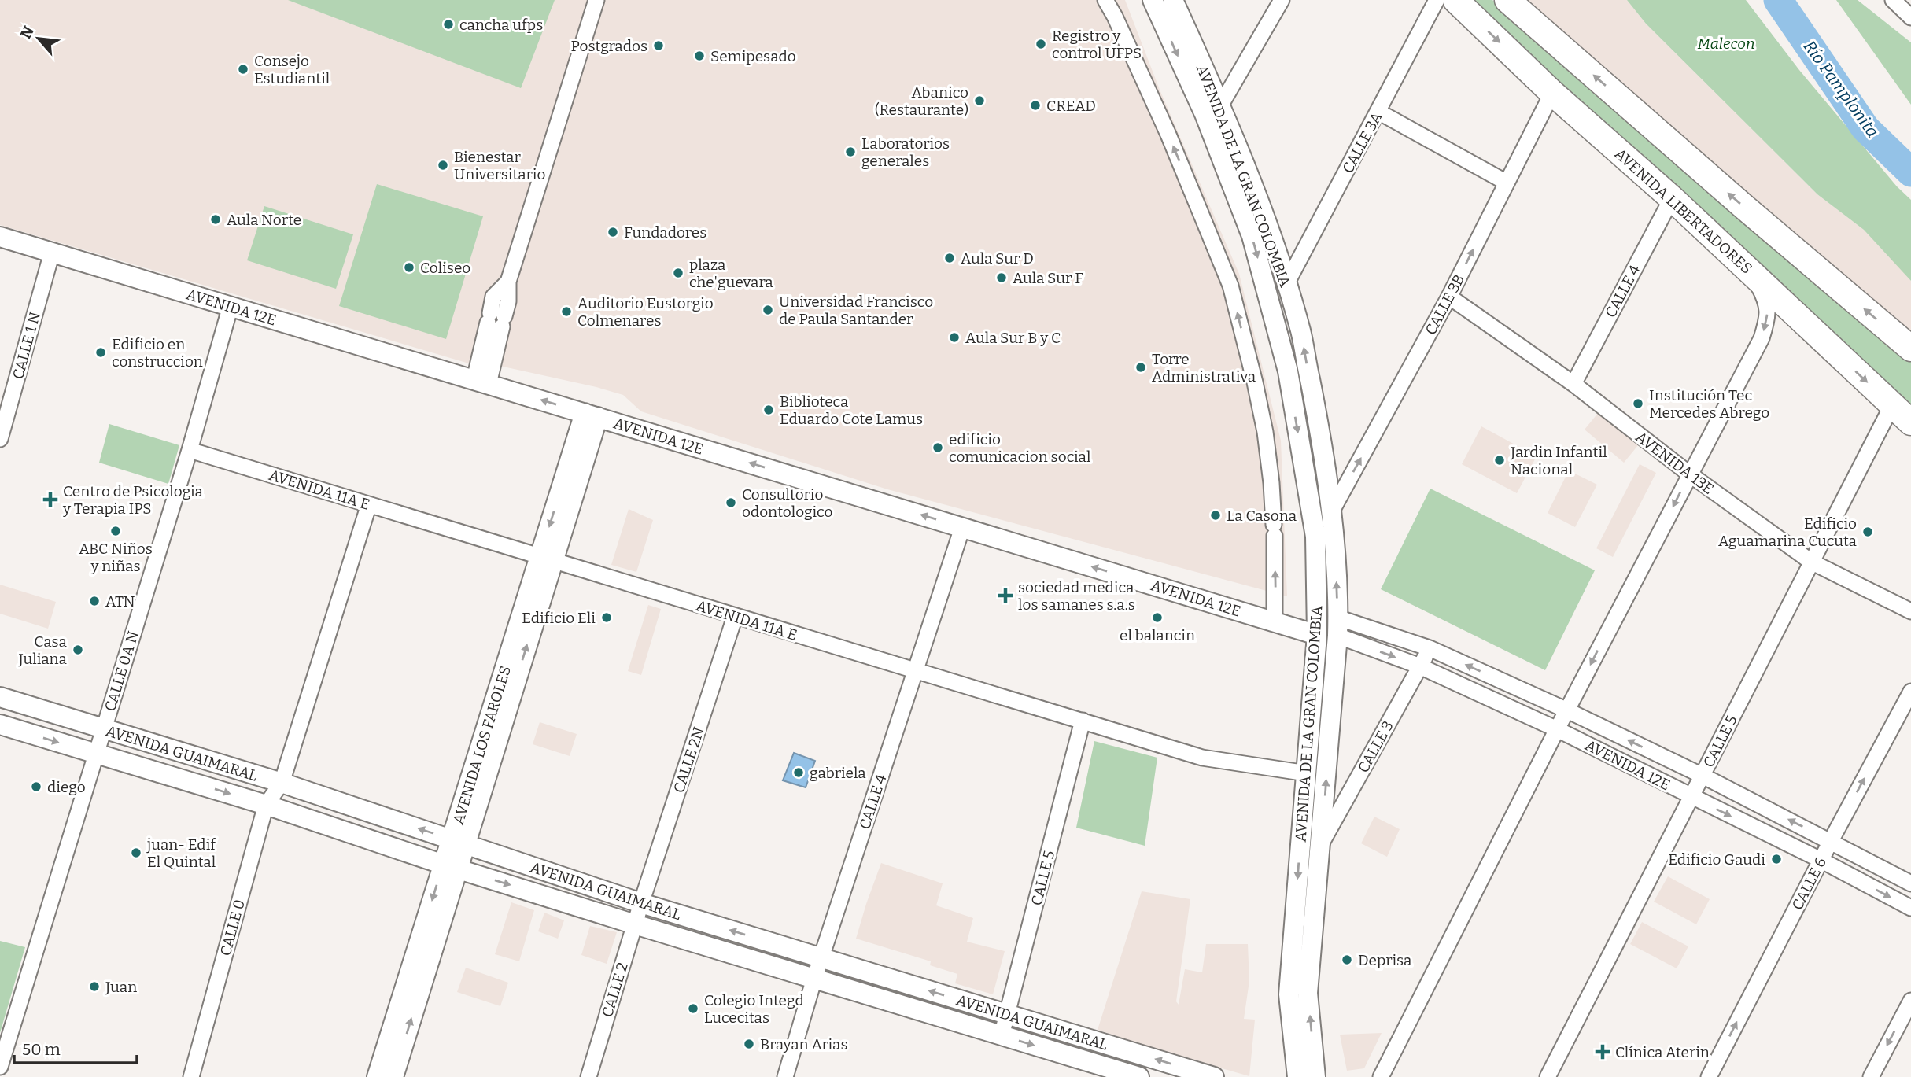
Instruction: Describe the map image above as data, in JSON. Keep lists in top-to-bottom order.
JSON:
{
  "streets": {
    "main road": ["AVENIDA LIBERTADORES"],
    "street": [
      "CALLE 3A",
      "AVENIDA DE LA GRAN COLOMBIA",
      "CALLE 4",
      "CALLE 3B",
      "AVENIDA 12E",
      "CALLE 1 N",
      "AVENIDA 13E",
      "AVENIDA 11A E",
      "CALLE 0A N",
      "CALLE 5",
      "AVENIDA LOS FAROLES",
      "CALLE 3",
      "AVENIDA GUAIMARAL",
      "CALLE 2N",
      "CALLE 6",
      "CALLE 0",
      "CALLE 2"
    ]
  },
  "crossings": [
    ["CALLE 3A", "AVENIDA DE LA GRAN COLOMBIA"],
    ["AVENIDA DE LA GRAN COLOMBIA", "CALLE 3B"],
    ["AVENIDA DE LA GRAN COLOMBIA", "AVENIDA 12E"],
    ["AVENIDA DE LA GRAN COLOMBIA", "AVENIDA 11A E"],
    ["AVENIDA DE LA GRAN COLOMBIA", "CALLE 3"],
    ["AVENIDA LIBERTADORES", "CALLE 4"],
    ["AVENIDA LIBERTADORES", "CALLE 3B"],
    ["AVENIDA LIBERTADORES", "CALLE 5"],
    ["CALLE 4", "AVENIDA 12E"],
    ["CALLE 4", "AVENIDA 13E"],
    ["CALLE 4", "AVENIDA 11A E"],
    ["CALLE 4", "AVENIDA GUAIMARAL"],
    ["CALLE 3B", "AVENIDA 13E"],
    ["AVENIDA 12E", "CALLE 1 N"],
    ["AVENIDA 12E", "CALLE 0A N"],
    ["AVENIDA 12E", "CALLE 5"],
    ["AVENIDA 12E", "AVENIDA LOS FAROLES"],
    ["AVENIDA 12E", "CALLE 3"],
    ["AVENIDA 12E", "CALLE 6"],
    ["AVENIDA 13E", "CALLE 5"],
    ["AVENIDA 11A E", "CALLE 0A N"],
    ["AVENIDA 11A E", "CALLE 5"],
    ["AVENIDA 11A E", "AVENIDA LOS FAROLES"],
    ["AVENIDA 11A E", "CALLE 2N"],
    ["AVENIDA 11A E", "CALLE 0"],
    ["CALLE 0A N", "AVENIDA GUAIMARAL"],
    ["CALLE 5", "AVENIDA GUAIMARAL"],
    ["AVENIDA LOS FAROLES", "AVENIDA GUAIMARAL"],
    ["AVENIDA GUAIMARAL", "CALLE 2N"],
    ["AVENIDA GUAIMARAL", "CALLE 0"],
    ["AVENIDA GUAIMARAL", "CALLE 2"],
    ["CALLE 2N", "CALLE 2"]
  ],
  "one_way": ["CALLE 3B", "CALLE 6"],
  "water": ["Río Pamplonita"],
  "parks": ["Malecon"],
  "places": {
    "other": [
      "cancha ufps",
      "Registro y control UFPS",
      "Postgrados",
      "Semipesado",
      "Consejo Estudiantil",
      "Abanico (Restaurante)",
      "CREAD",
      "Laboratorios generales",
      "Bienestar Universitario",
      "Aula Norte",
      "Fundadores",
      "Aula Sur D",
      "Coliseo",
      "plaza che'guevara",
      "Aula Sur F",
      "Universidad Francisco de Paula Santander",
      "Auditorio Eustorgio Colmenares",
      "Aula Sur B y C",
      "Edificio en construccion",
      "Torre Administrativa",
      "Institución Tec Mercedes Abrego",
      "Biblioteca Eduardo Cote Lamus",
      "edificio comunicacion social",
      "Jardin Infantil Nacional",
      "Consultorio odontologico",
      "La Casona",
      "ABC Niños y niñas",
      "Edificio Aguamarina Cucuta",
      "ATN",
      "Edificio Eli",
      "el balancin",
      "Casa Juliana",
      "gabriela",
      "diego",
      "juan- Edif El Quintal",
      "Edificio Gaudi",
      "Deprisa",
      "Juan",
      "Colegio Integd Lucecitas",
      "Brayan Arias"
    ],
    "health": ["Centro de Psicologia y Terapia IPS", "sociedad medica los samanes s.a.s", "Clínica Aterin"]
  },
  "scale_bar": "50 m",
  "north": "top left"
}
